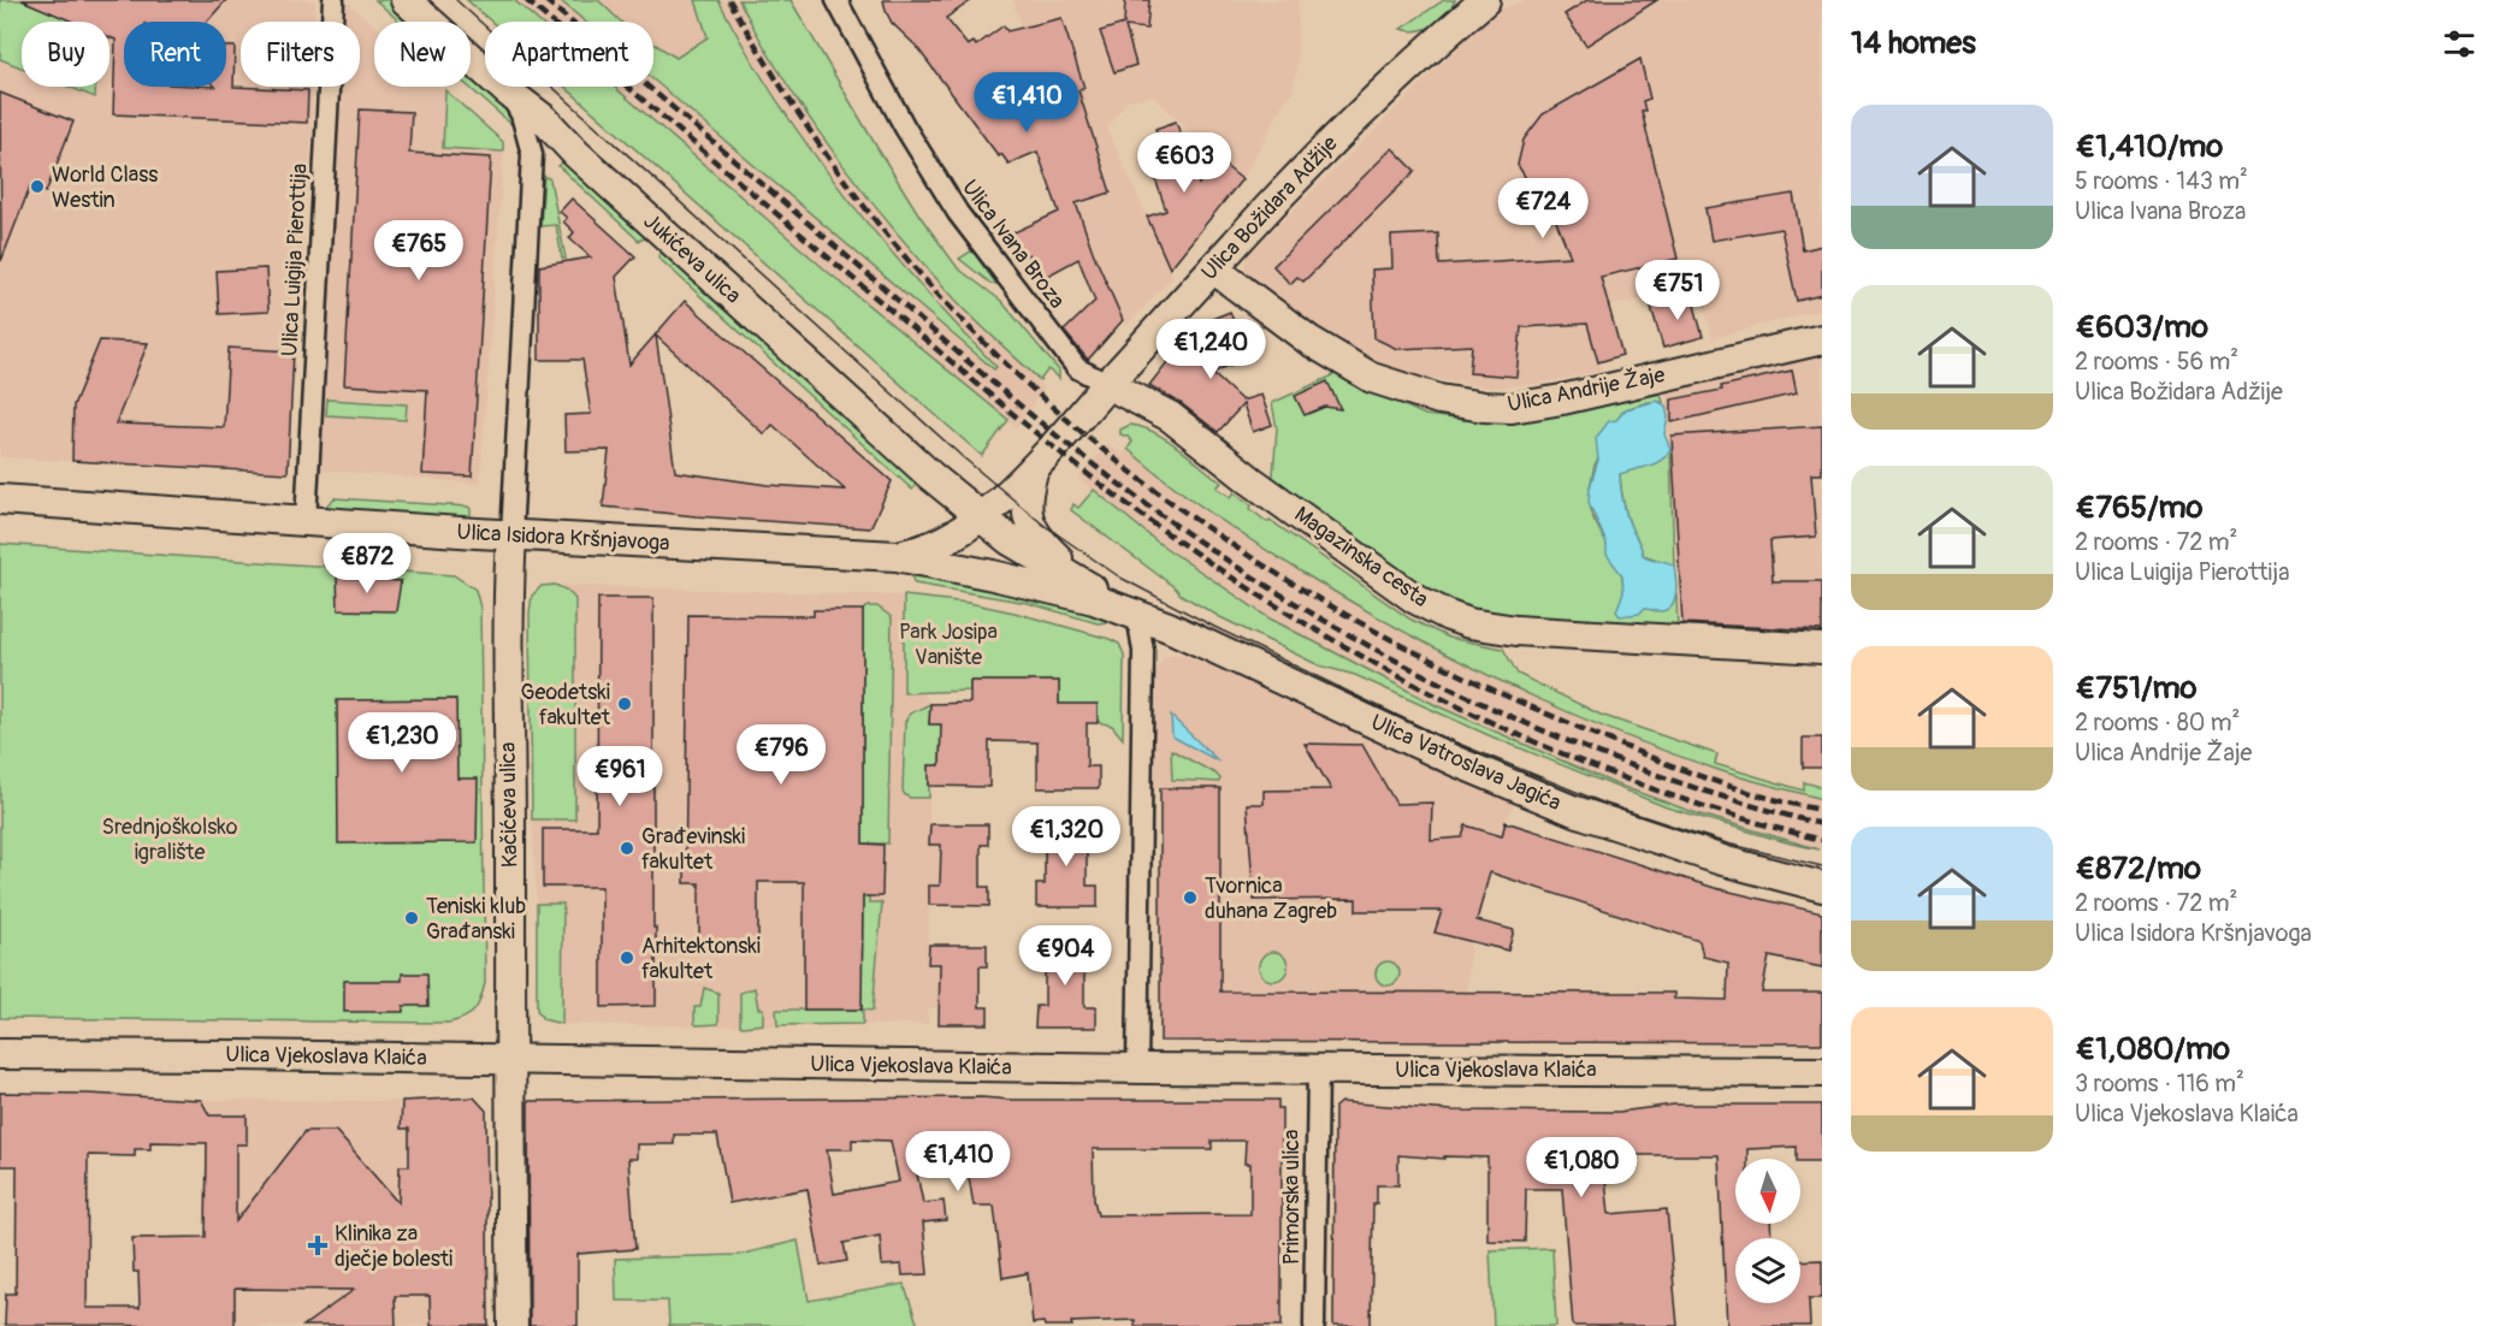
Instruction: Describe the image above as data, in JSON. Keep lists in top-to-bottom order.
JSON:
{
  "streets": {
    "main road": [
      "Ulica Božidara Adžije",
      "Jukićeva ulica",
      "Ulica Andrije Žaje",
      "Ulica Isidora Kršnjavoga",
      "Magazinska cesta",
      "Ulica Vatroslava Jagića",
      "Kačićeva ulica",
      "Ulica Vjekoslava Klaića"
    ],
    "street": ["Ulica Ivana Broza", "Ulica Luigija Pierottija", "Primorska ulica"]
  },
  "crossings": [
    ["Ulica Božidara Adžije", "Ulica Ivana Broza"],
    ["Ulica Božidara Adžije", "Jukićeva ulica"],
    ["Ulica Božidara Adžije", "Ulica Andrije Žaje"],
    ["Ulica Božidara Adžije", "Ulica Isidora Kršnjavoga"],
    ["Ulica Božidara Adžije", "Magazinska cesta"],
    ["Ulica Ivana Broza", "Magazinska cesta"],
    ["Jukićeva ulica", "Kačićeva ulica"],
    ["Ulica Luigija Pierottija", "Ulica Isidora Kršnjavoga"],
    ["Ulica Isidora Kršnjavoga", "Ulica Vatroslava Jagića"],
    ["Ulica Isidora Kršnjavoga", "Kačićeva ulica"],
    ["Kačićeva ulica", "Ulica Vjekoslava Klaića"],
    ["Ulica Vjekoslava Klaića", "Primorska ulica"]
  ],
  "parks": ["Park Josipa Vanište", "Srednjoškolsko igralište"],
  "places": {
    "other": [
      "World Class Westin",
      "Geodetski fakultet",
      "Građevinski fakultet",
      "Tvornica duhana Zagreb",
      "Teniski klub Građanski",
      "Arhitektonski fakultet"
    ],
    "health": ["Klinika za dječje bolesti"]
  },
  "north": "bottom",
  "page": {
    "heading": "14 homes",
    "chip": [
      "Buy",
      "Rent",
      "Filters",
      "New",
      "Apartment"
    ],
    "price": [
      "€1,410",
      "€603",
      "€724",
      "€765",
      "€751",
      "€1,240",
      "€872",
      "€1,230",
      "€796",
      "€961",
      "€1,320",
      "€904",
      "€1,410",
      "€1,080"
    ],
    "list": [
      {
        "name": "€1,410/mo",
        "note": "5 rooms · 143 m² · Ulica Ivana Broza"
      },
      {
        "name": "€603/mo",
        "note": "2 rooms · 56 m² · Ulica Božidara Adžije"
      },
      {
        "name": "€765/mo",
        "note": "2 rooms · 72 m² · Ulica Luigija Pierottija"
      },
      {
        "name": "€751/mo",
        "note": "2 rooms · 80 m² · Ulica Andrije Žaje"
      },
      {
        "name": "€872/mo",
        "note": "2 rooms · 72 m² · Ulica Isidora Kršnjavoga"
      },
      {
        "name": "€1,080/mo",
        "note": "3 rooms · 116 m² · Ulica Vjekoslava Klaića"
      }
    ]
  }
}
